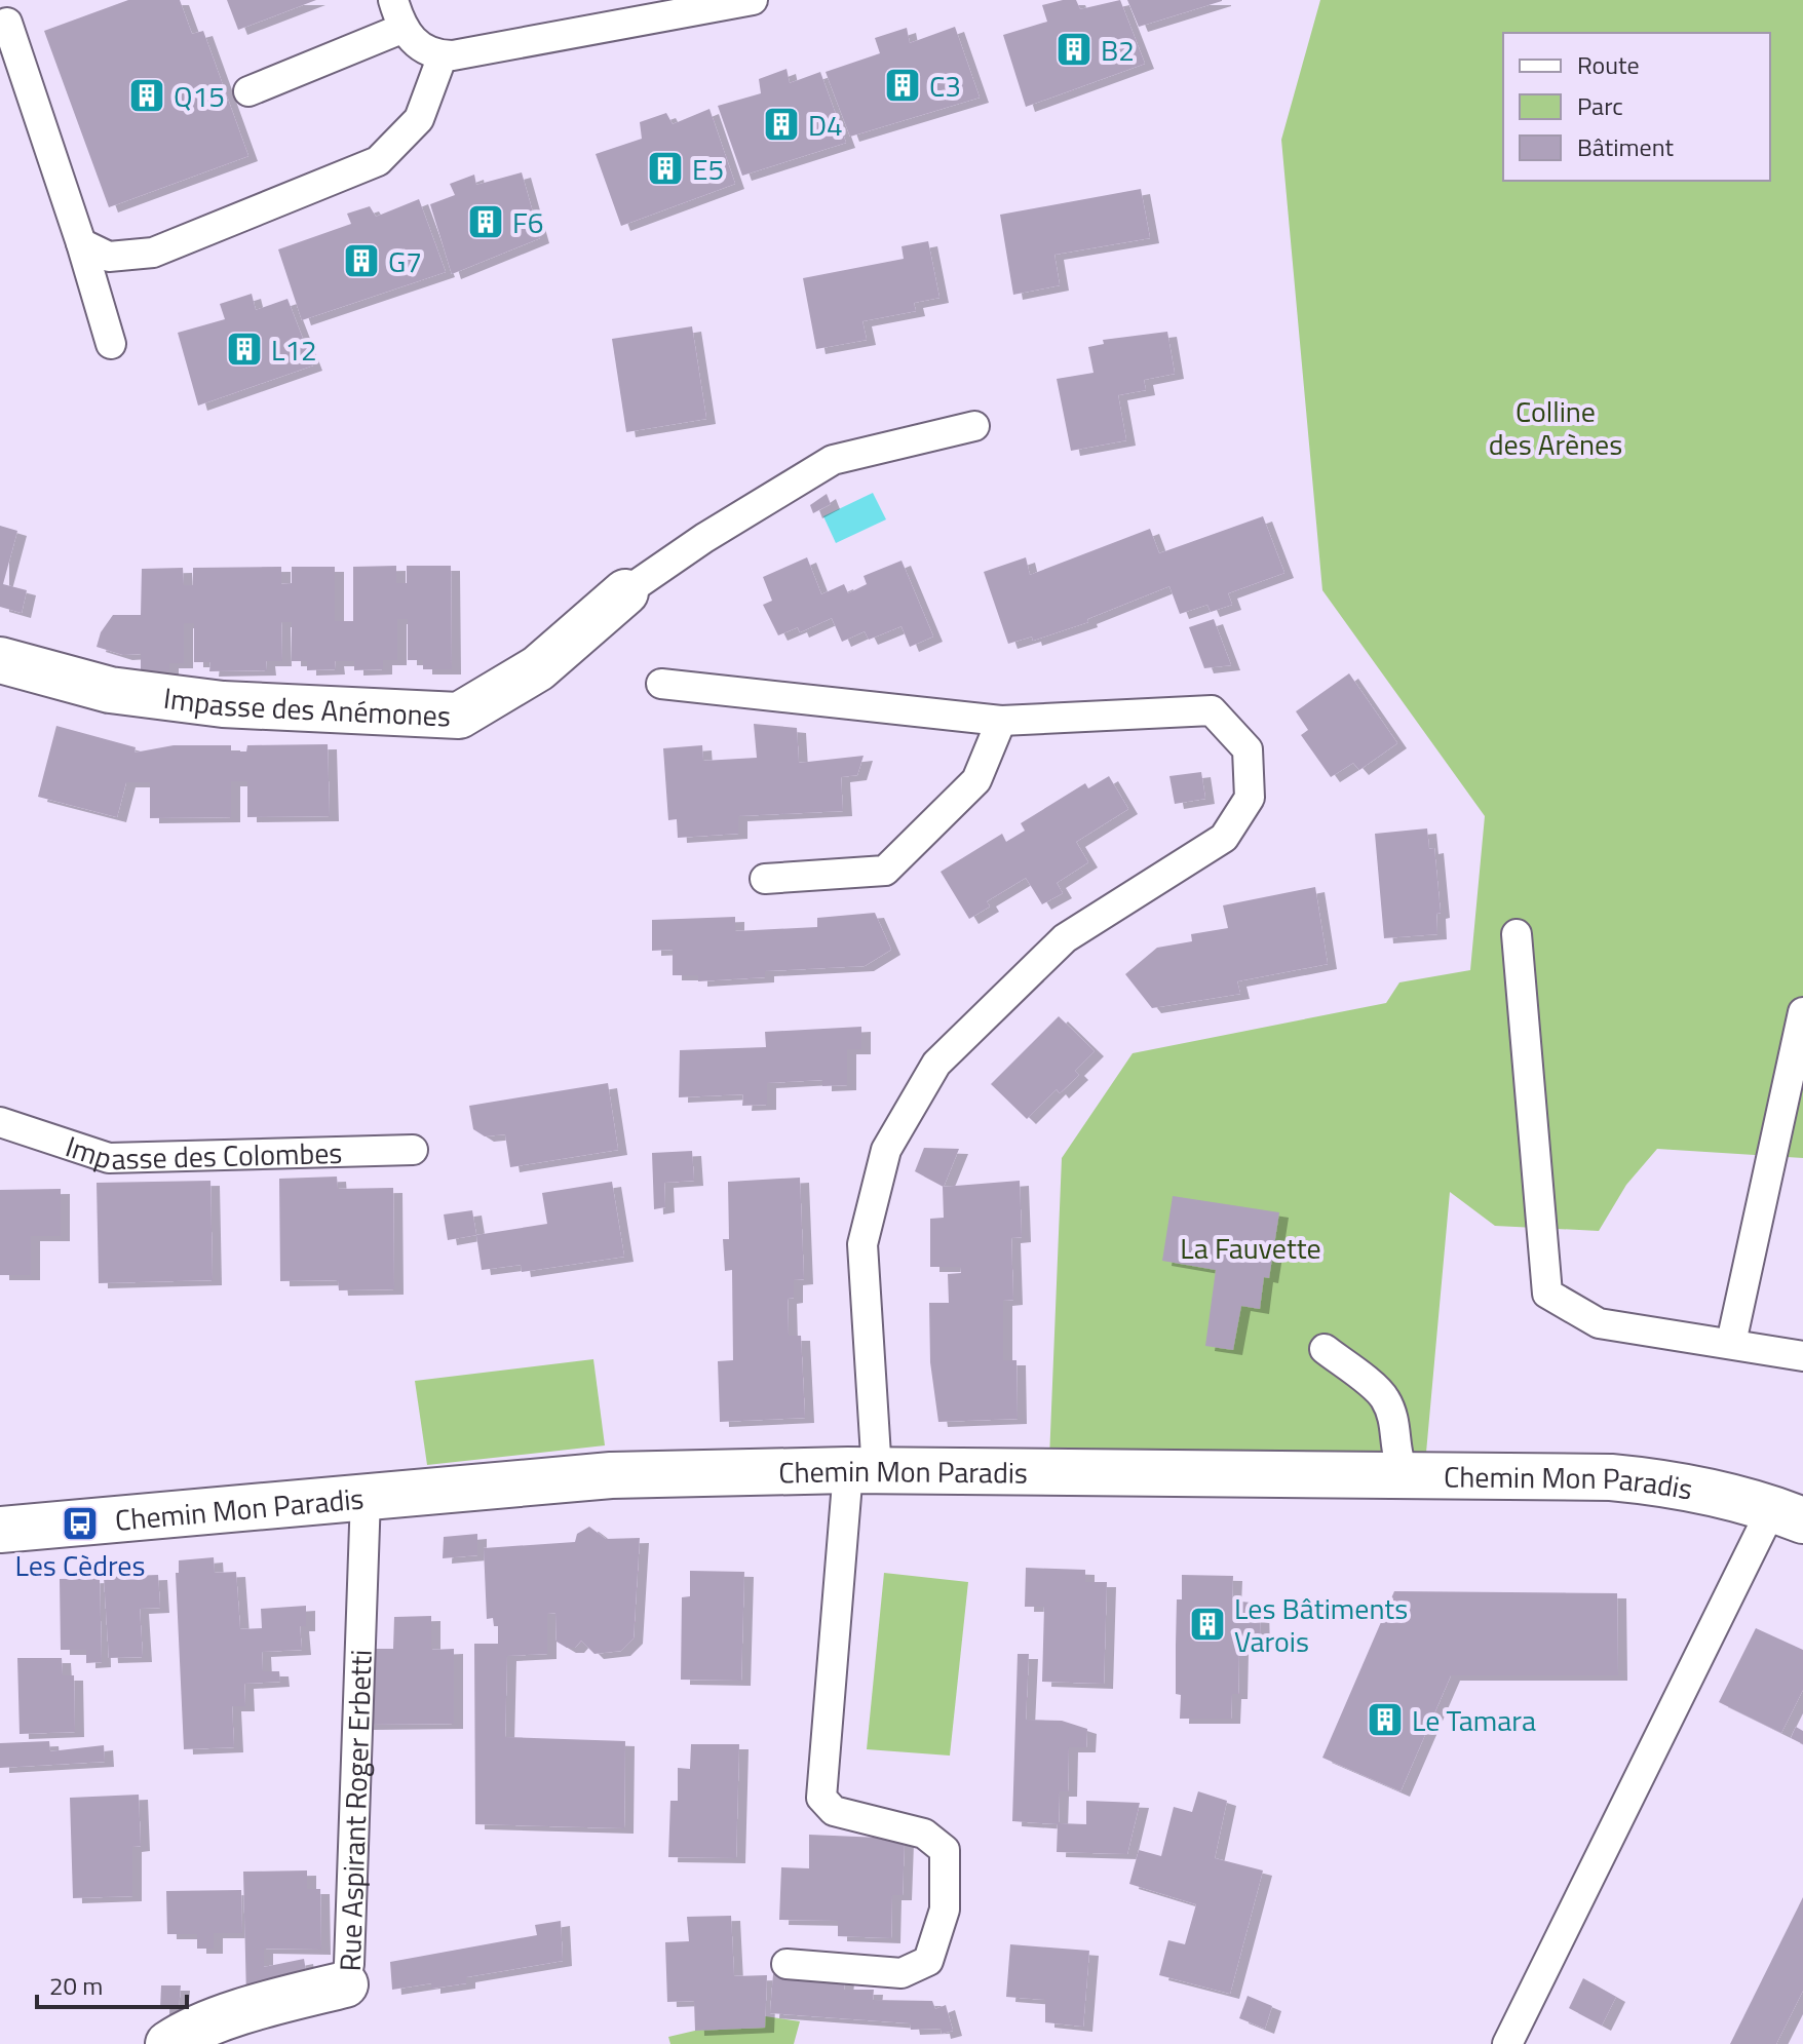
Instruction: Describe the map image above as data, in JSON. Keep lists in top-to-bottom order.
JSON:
{
  "streets": {
    "street": ["Impasse des Anémones", "Chemin Mon Paradis", "Rue Aspirant Roger Erbetti"],
    "lane": ["Impasse des Colombes"]
  },
  "crossings": [
    ["Chemin Mon Paradis", "Rue Aspirant Roger Erbetti"]
  ],
  "parks": ["Colline des Arènes", "La Fauvette"],
  "places": {
    "building": [
      "B2",
      "C3",
      "Q15",
      "D4",
      "E5",
      "F6",
      "G7",
      "L12",
      "Les Bâtiments Varois",
      "Le Tamara"
    ],
    "bus stop": ["Les Cèdres"]
  },
  "legend": ["Route", "Parc", "Bâtiment"],
  "scale_bar": "20 m"
}
